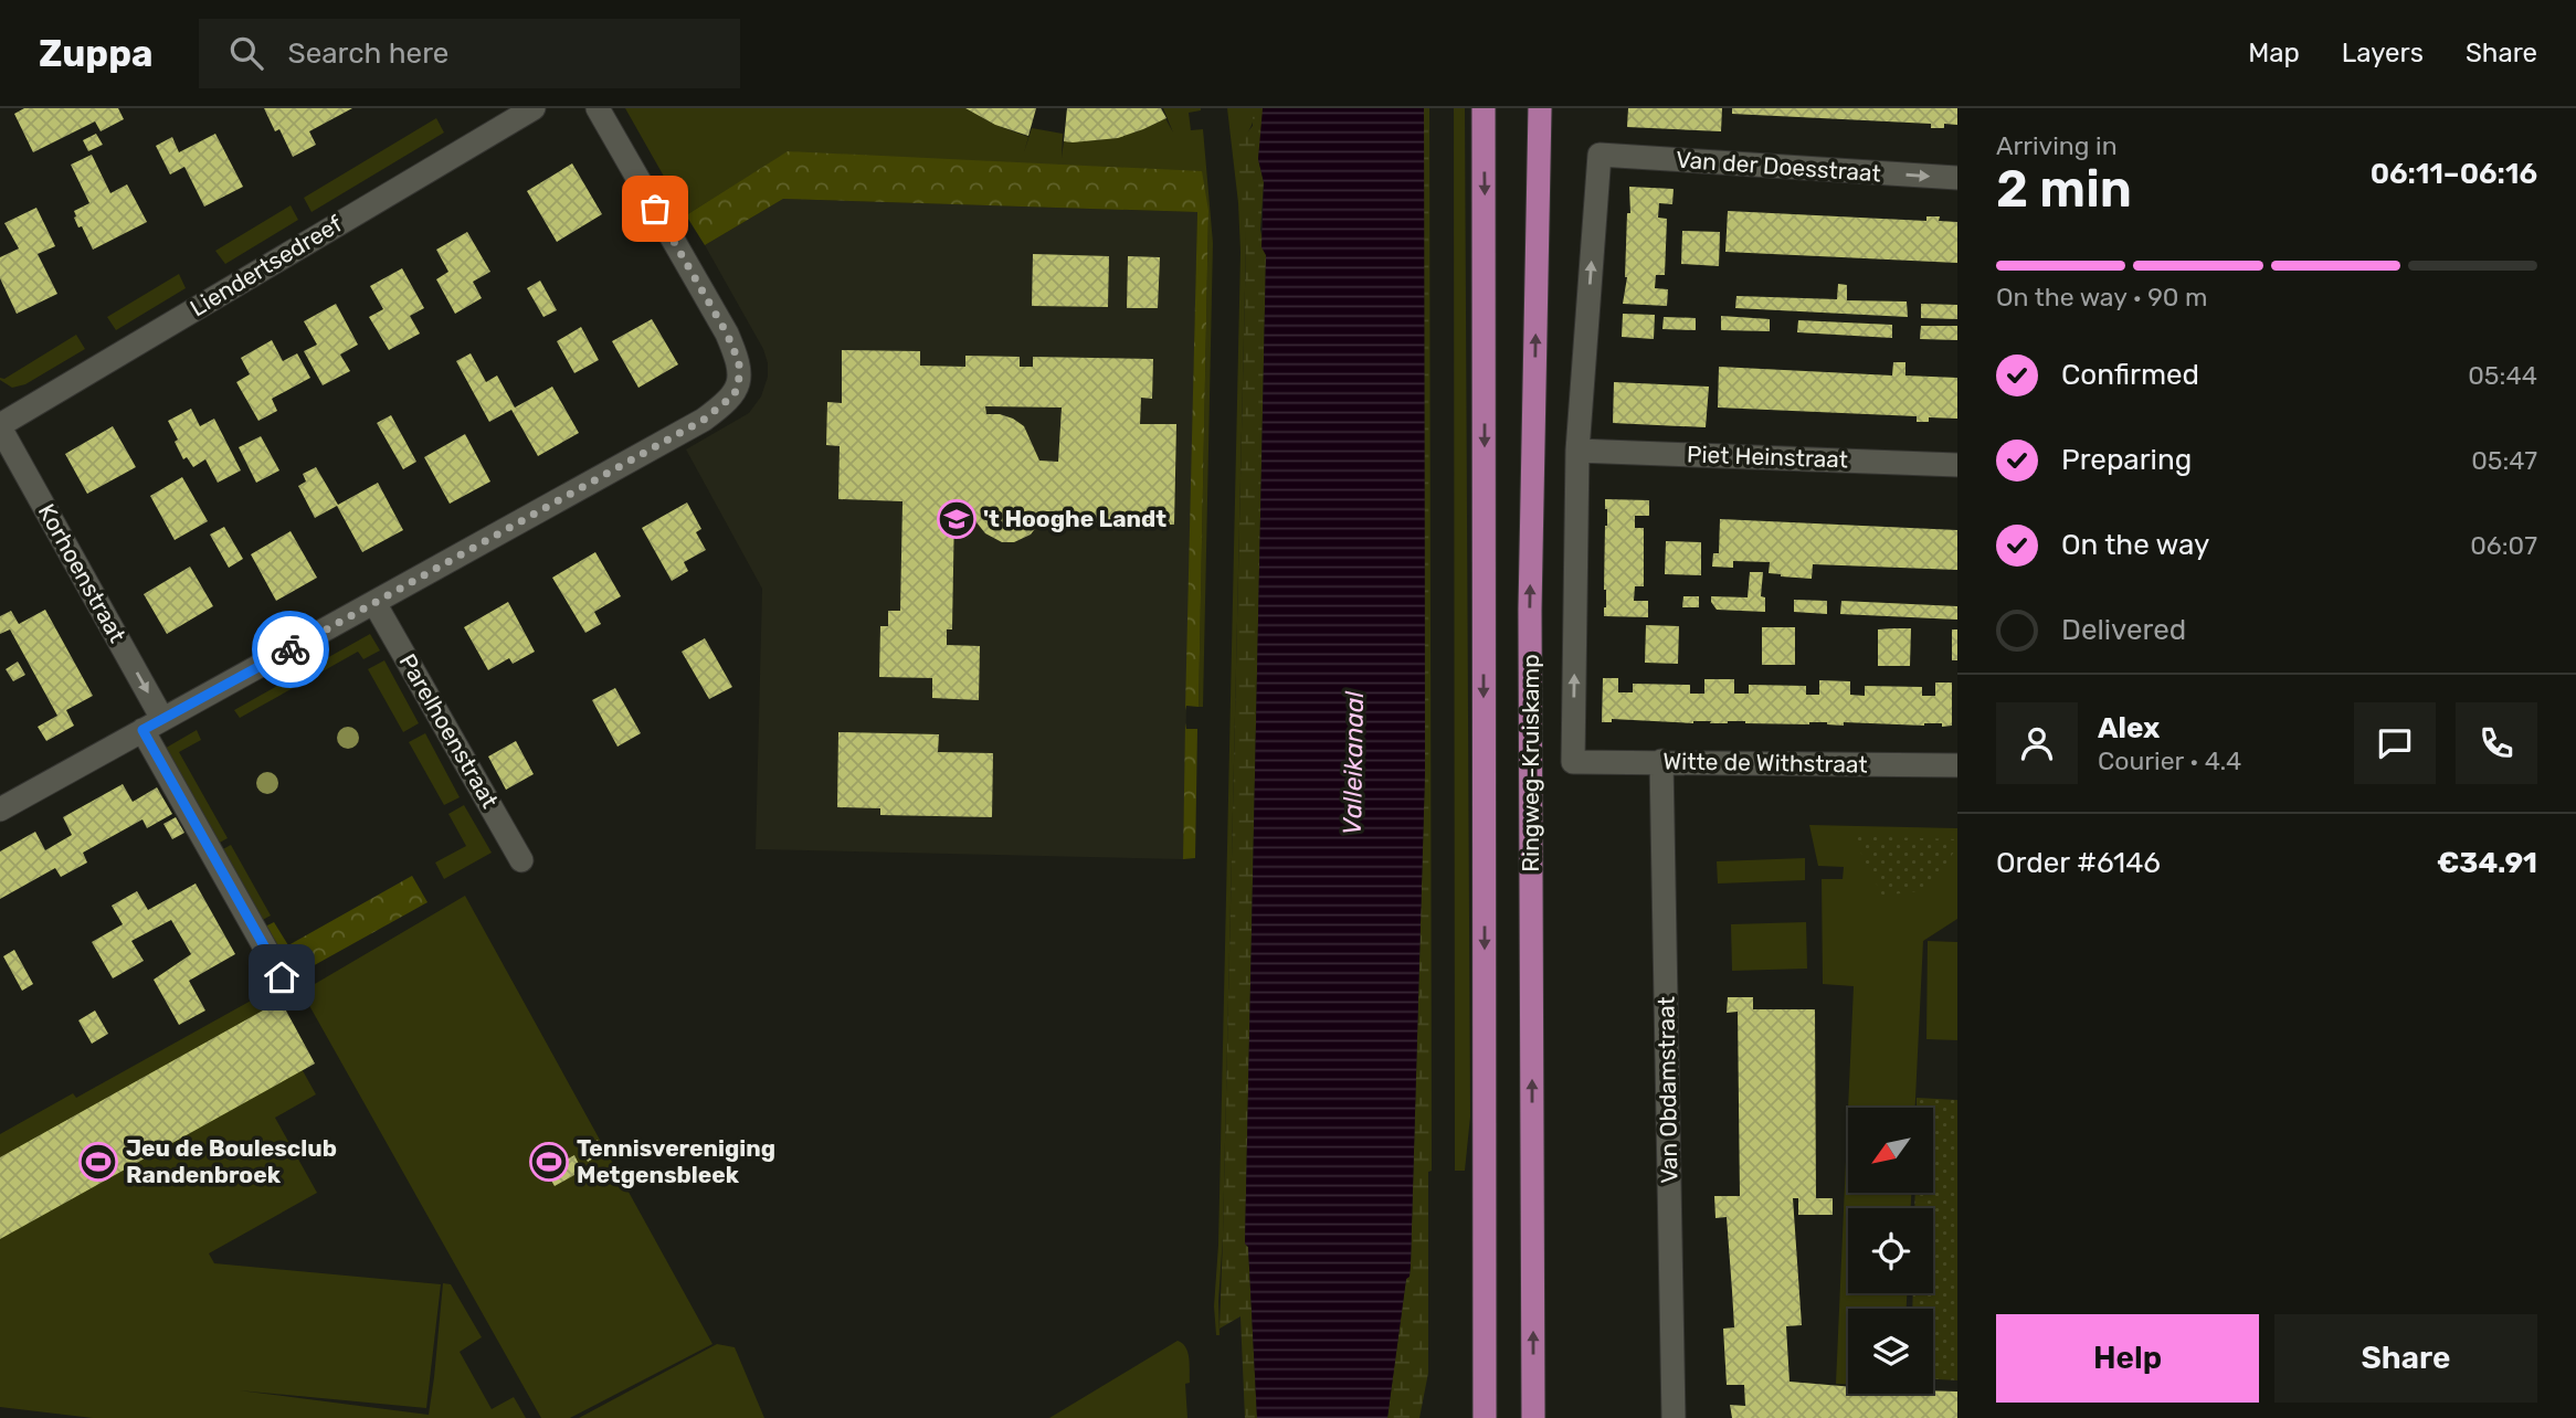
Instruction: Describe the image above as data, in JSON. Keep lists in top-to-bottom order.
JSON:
{
  "streets": {
    "main road": ["Ringweg-Kruiskamp"],
    "street": [
      "Van der Doesstraat",
      "Liendertsedreef",
      "Piet Heinstraat",
      "Korhoenstraat",
      "Parelhoenstraat",
      "Witte de Withstraat",
      "Van Obdamstraat"
    ]
  },
  "crossings": [
    ["Van der Doesstraat", "Ringweg-Kruiskamp"],
    ["Liendertsedreef", "Korhoenstraat"],
    ["Piet Heinstraat", "Ringweg-Kruiskamp"],
    ["Ringweg-Kruiskamp", "Witte de Withstraat"],
    ["Witte de Withstraat", "Van Obdamstraat"]
  ],
  "one_way": ["Van der Doesstraat", "Korhoenstraat"],
  "water": ["Valleikanaal"],
  "places": {
    "school or university": ["'t Hooghe Landt"],
    "sports": ["Jeu de Boulesclub Randenbroek", "Tennisvereniging Metgensbleek"]
  },
  "north": "bottom left",
  "page": {
    "header": "Zuppa",
    "search": "Search here",
    "nav": ["Map", "Layers", "Share"],
    "heading": ["2 min", "Arriving in", "06:11–06:16"],
    "panel": [
      "Alex",
      "Courier · 4.4",
      "Order #6146",
      "€34.91"
    ],
    "bar": "On the way · 90 m",
    "list": [
      ["Confirmed", "05:44"],
      ["Preparing", "05:47"],
      ["On the way", "06:07"],
      "Delivered"
    ],
    "buttons": ["Help", "Share"]
  }
}
